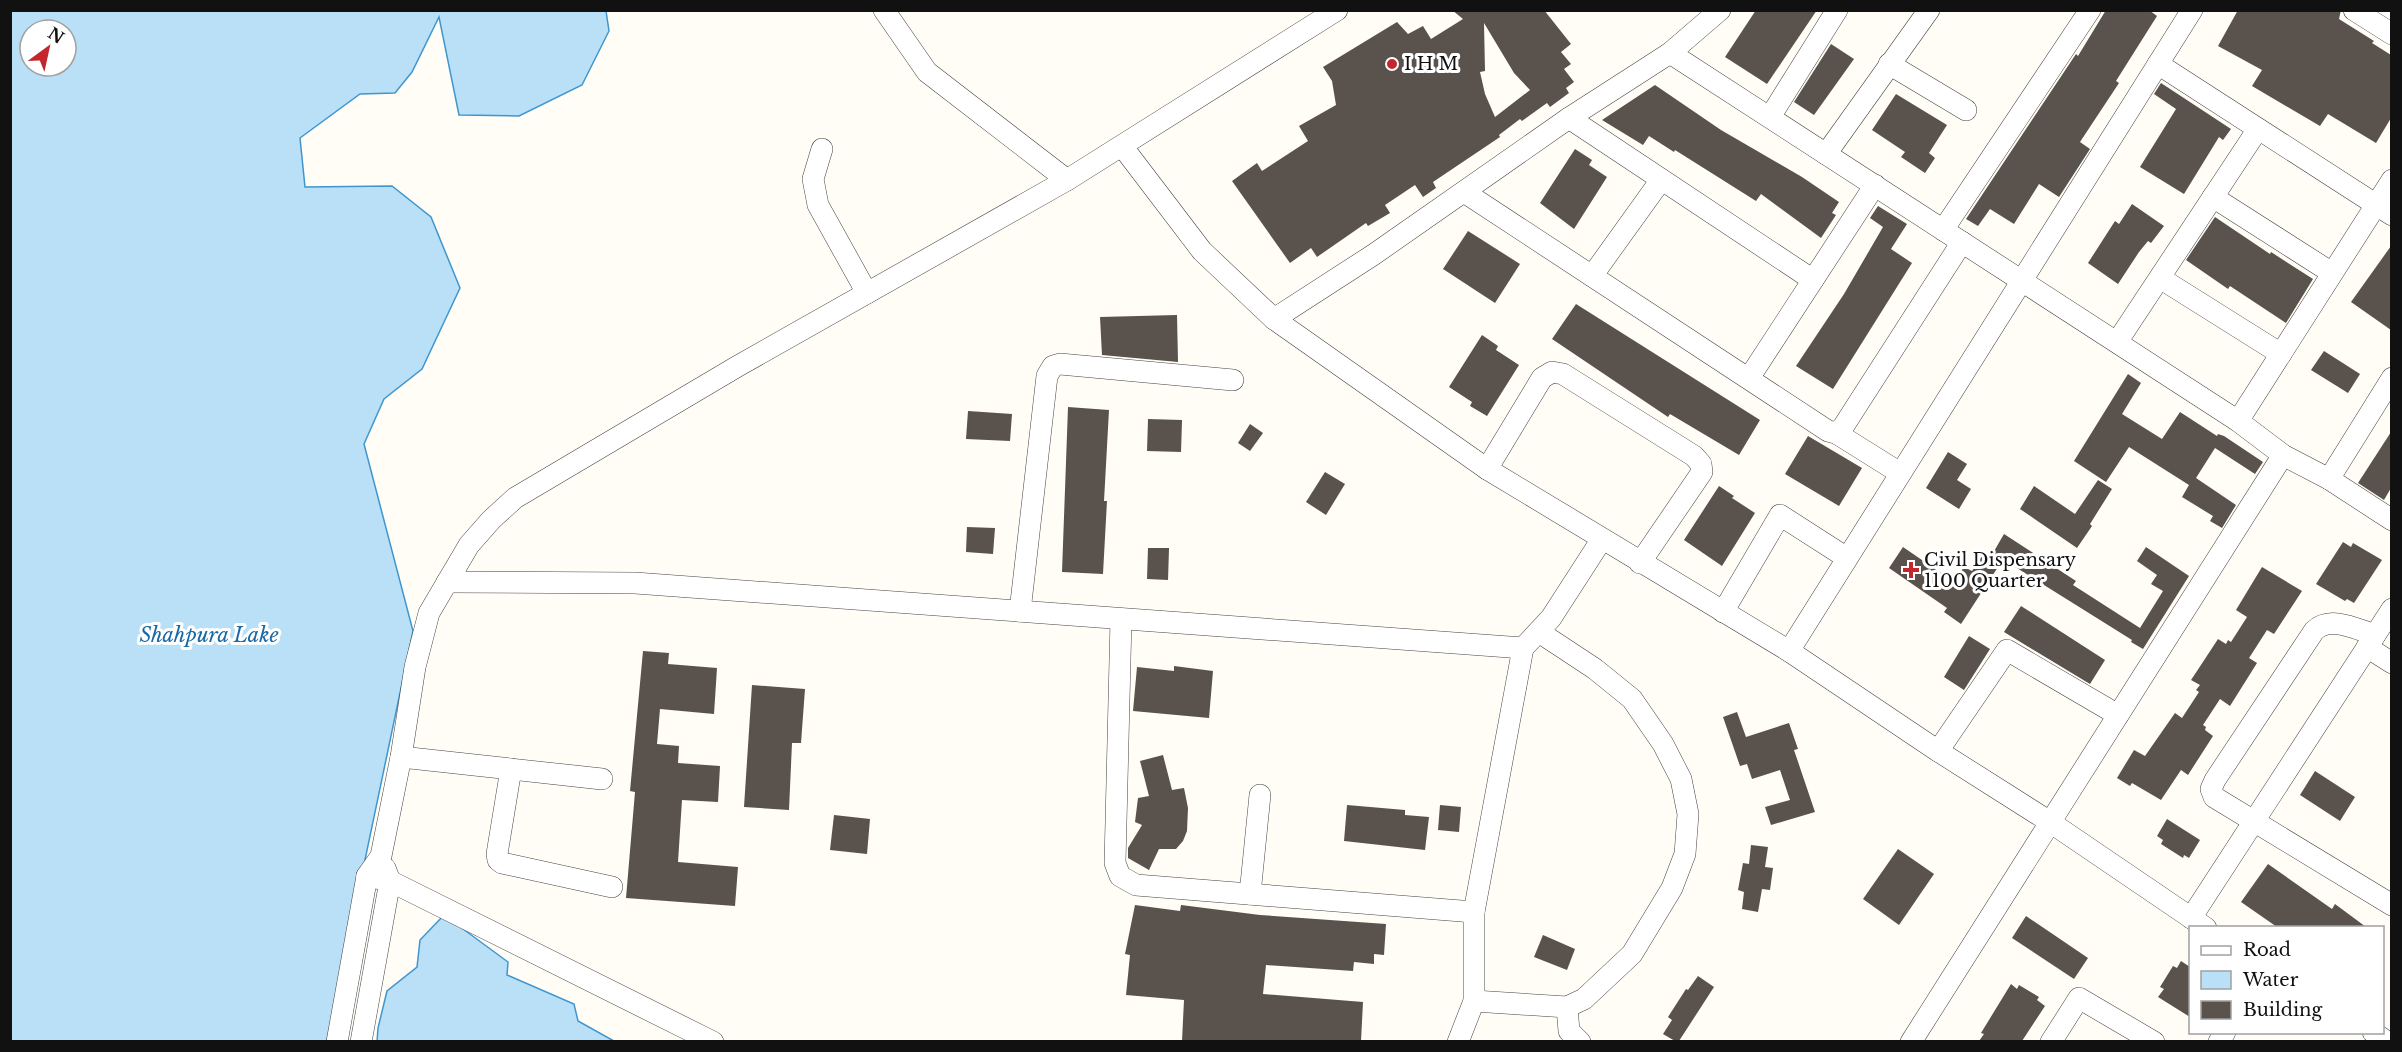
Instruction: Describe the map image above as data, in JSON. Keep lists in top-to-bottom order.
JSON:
{
  "water": ["Shahpura Lake"],
  "places": {
    "other": ["I H M"],
    "health": ["Civil Dispensary 1100 Quarter"]
  },
  "legend": ["Road", "Water", "Building"],
  "north": "top right"
}
